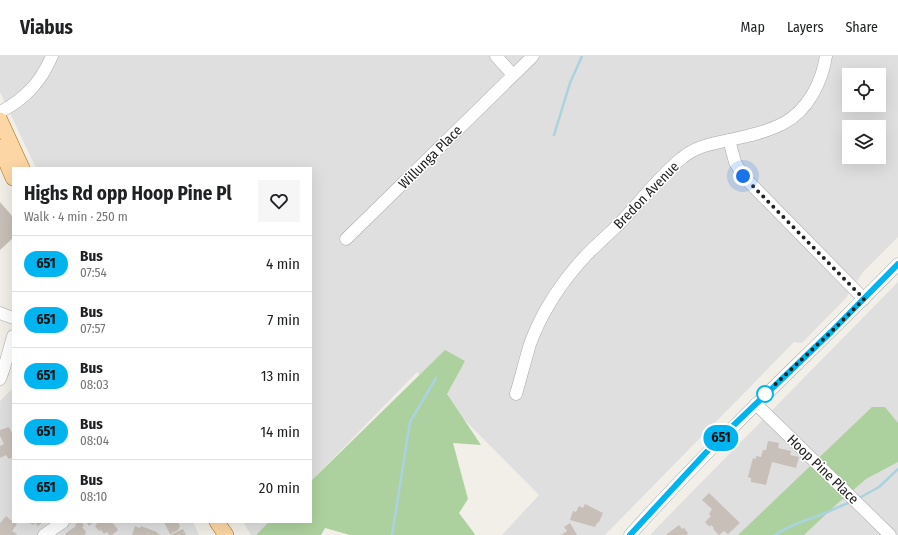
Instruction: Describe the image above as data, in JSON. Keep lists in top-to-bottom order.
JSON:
{
  "streets": {
    "street": ["Willunga Place", "Bredon Avenue", "Hoop Pine Place"]
  },
  "lines": ["bus line 651"],
  "page": {
    "header": "Viabus",
    "nav": ["Map", "Layers", "Share"],
    "on_map": "651",
    "heading": ["Highs Rd opp Hoop Pine Pl", "Walk · 4 min · 250 m"],
    "list": [
      {
        "mark": "651",
        "name": "Bus",
        "note": "07:54",
        "value": "4 min"
      },
      {
        "mark": "651",
        "name": "Bus",
        "note": "07:57",
        "value": "7 min"
      },
      {
        "mark": "651",
        "name": "Bus",
        "note": "08:03",
        "value": "13 min"
      },
      {
        "mark": "651",
        "name": "Bus",
        "note": "08:04",
        "value": "14 min"
      },
      {
        "mark": "651",
        "name": "Bus",
        "note": "08:10",
        "value": "20 min"
      }
    ]
  }
}
